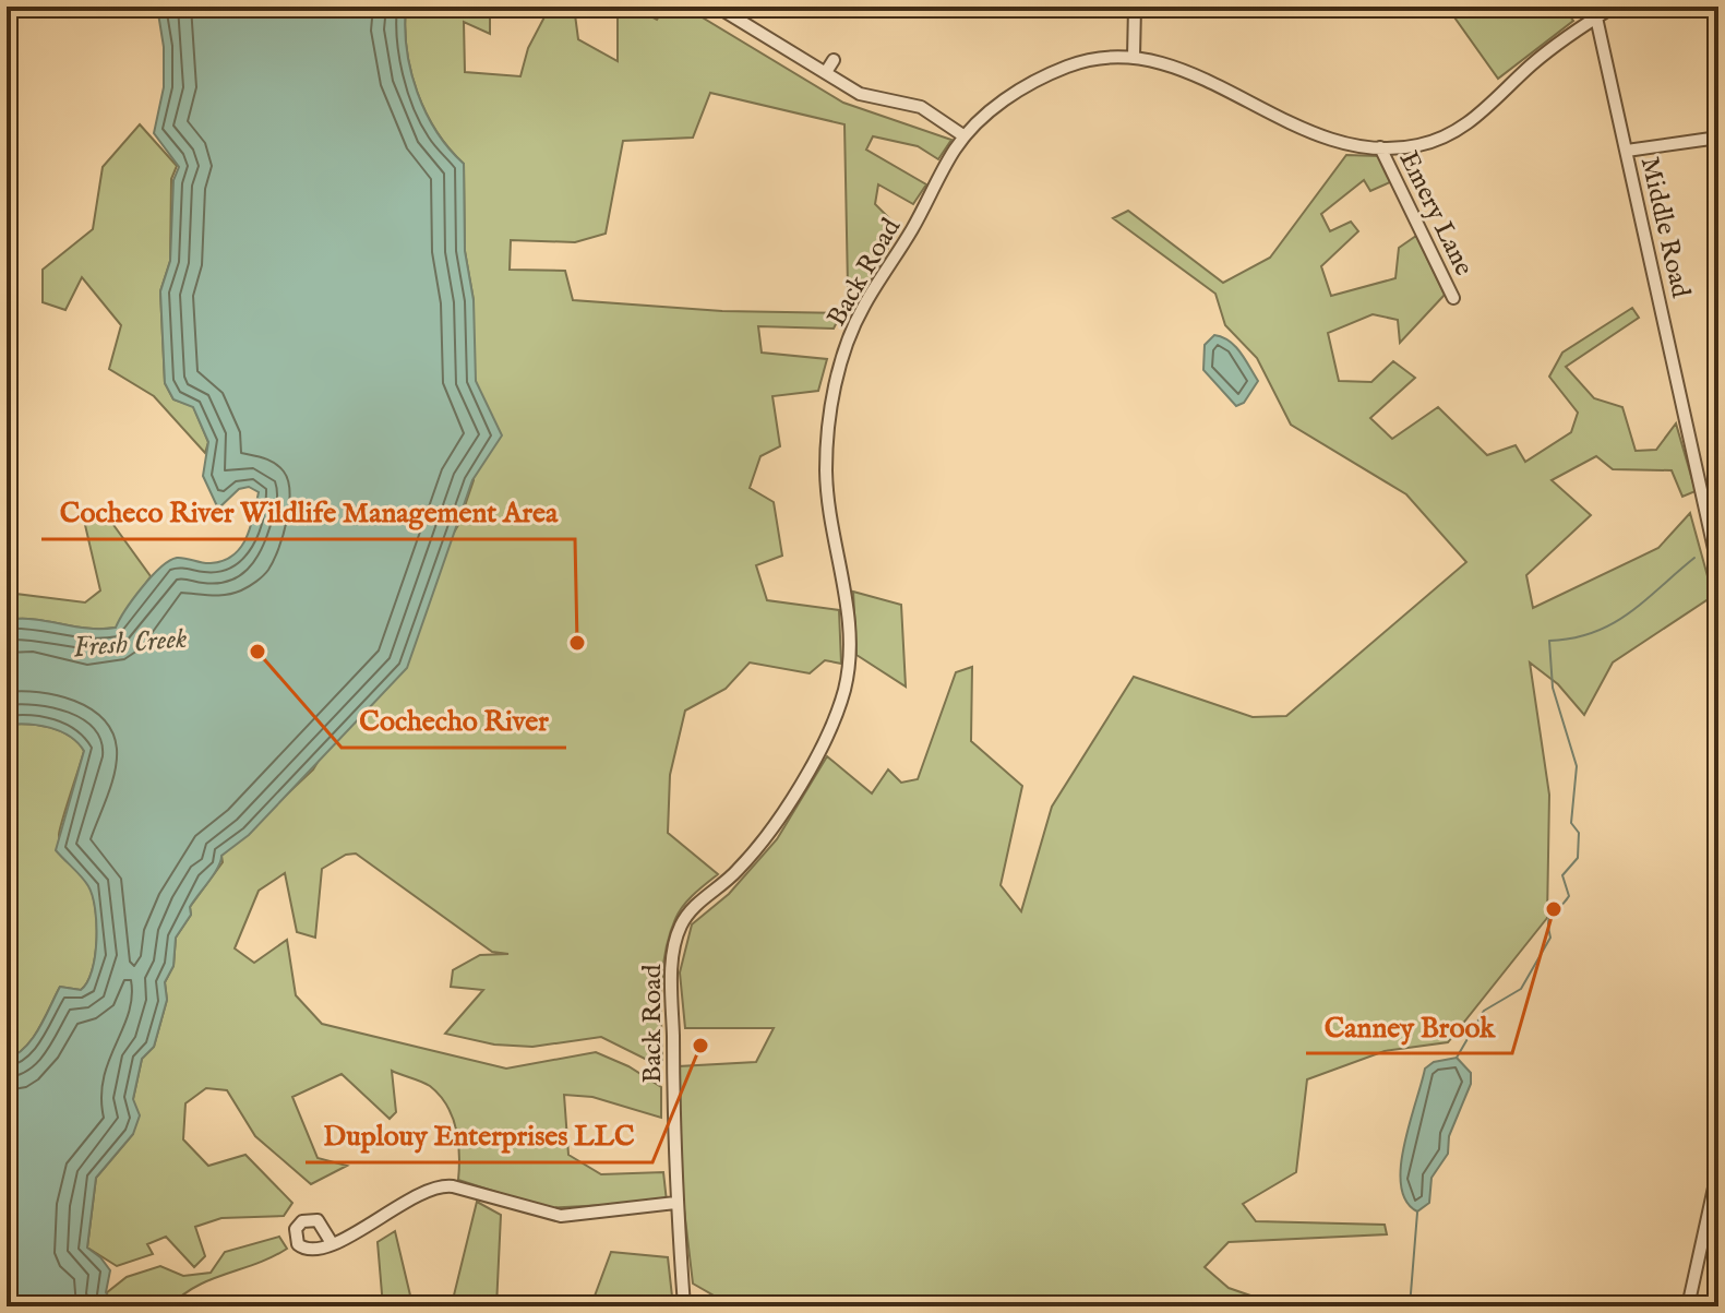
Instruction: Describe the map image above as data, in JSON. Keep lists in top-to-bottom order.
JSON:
{
  "streets": {
    "street": ["Emery Lane", "Middle Road", "Back Road"]
  },
  "crossings": [
    ["Emery Lane", "Back Road"],
    ["Middle Road", "Back Road"]
  ],
  "water": ["Fresh Creek"],
  "places": [
    "Cocheco River Wildlife Management Area",
    "Cochecho River",
    "Canney Brook",
    "Duplouy Enterprises LLC"
  ]
}
